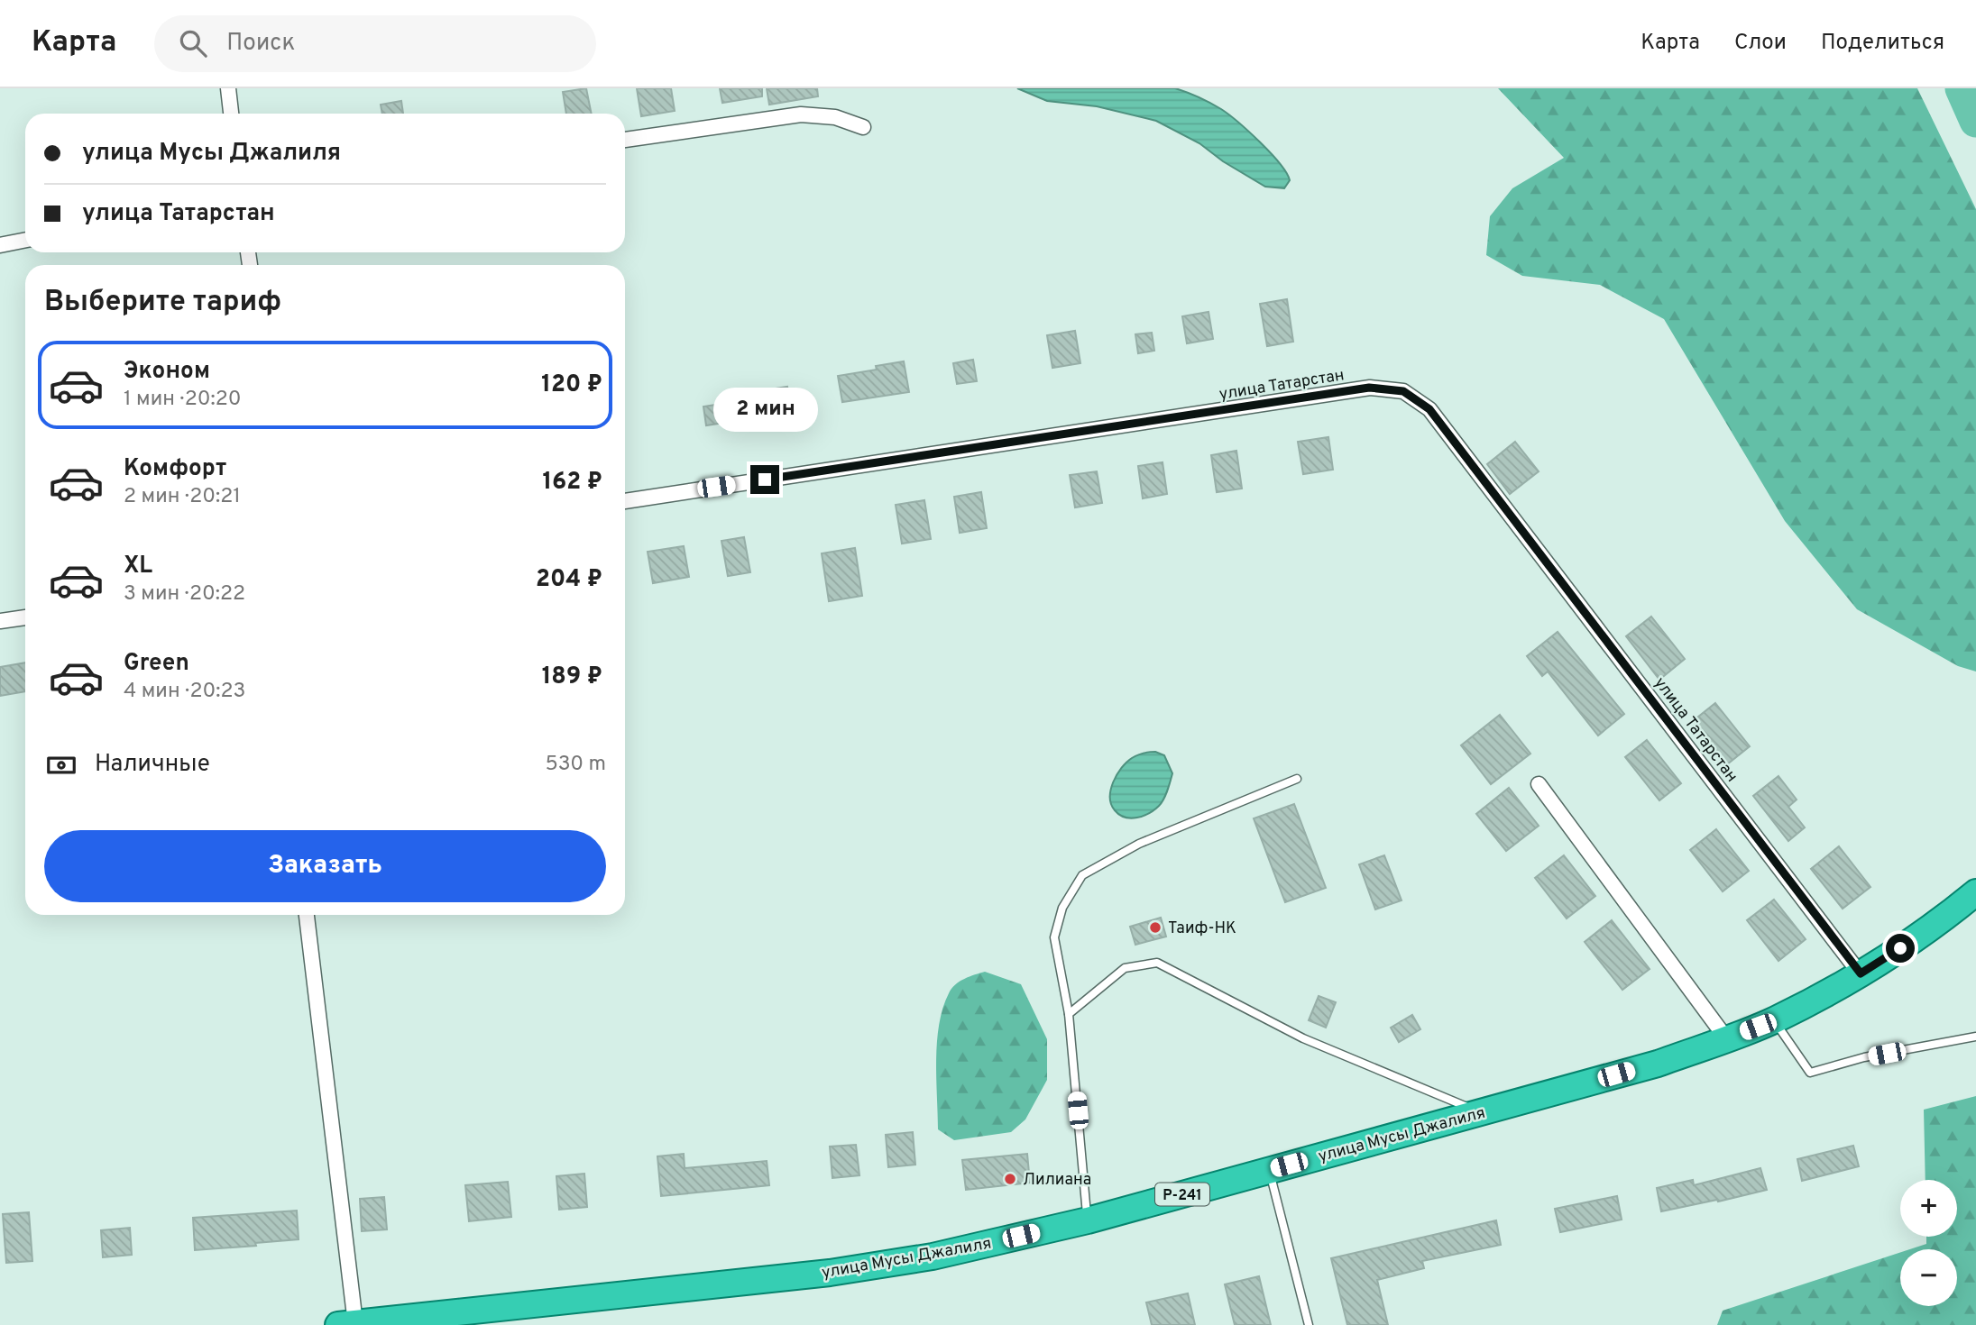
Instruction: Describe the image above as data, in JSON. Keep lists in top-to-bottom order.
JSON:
{
  "streets": {
    "highway": ["улица Мусы Джалиля", "Р-241"],
    "street": ["улица Татарстан"]
  },
  "crossings": [
    ["улица Татарстан", "улица Мусы Джалиля"]
  ],
  "places": ["Таиф-НК", "Лилиана"],
  "page": {
    "header": "Карта",
    "search": "Поиск",
    "nav": ["Карта", "Слои", "Поделиться"],
    "banner": ["улица Мусы Джалиля", "улица Татарстан"],
    "heading": "Выберите тариф",
    "list": [
      {
        "name": "Эконом",
        "note": "1 мин · 20:20",
        "value": "120 ₽"
      },
      {
        "name": "Комфорт",
        "note": "2 мин · 20:21",
        "value": "162 ₽"
      },
      {
        "name": "XL",
        "note": "3 мин · 20:22",
        "value": "204 ₽"
      },
      {
        "name": "Green",
        "note": "4 мин · 20:23",
        "value": "189 ₽"
      }
    ],
    "bubble": "2 мин",
    "pay": ["Наличные", "530 m"],
    "buttons": "Заказать",
    "map_buttons": ["+", "−"]
  }
}
